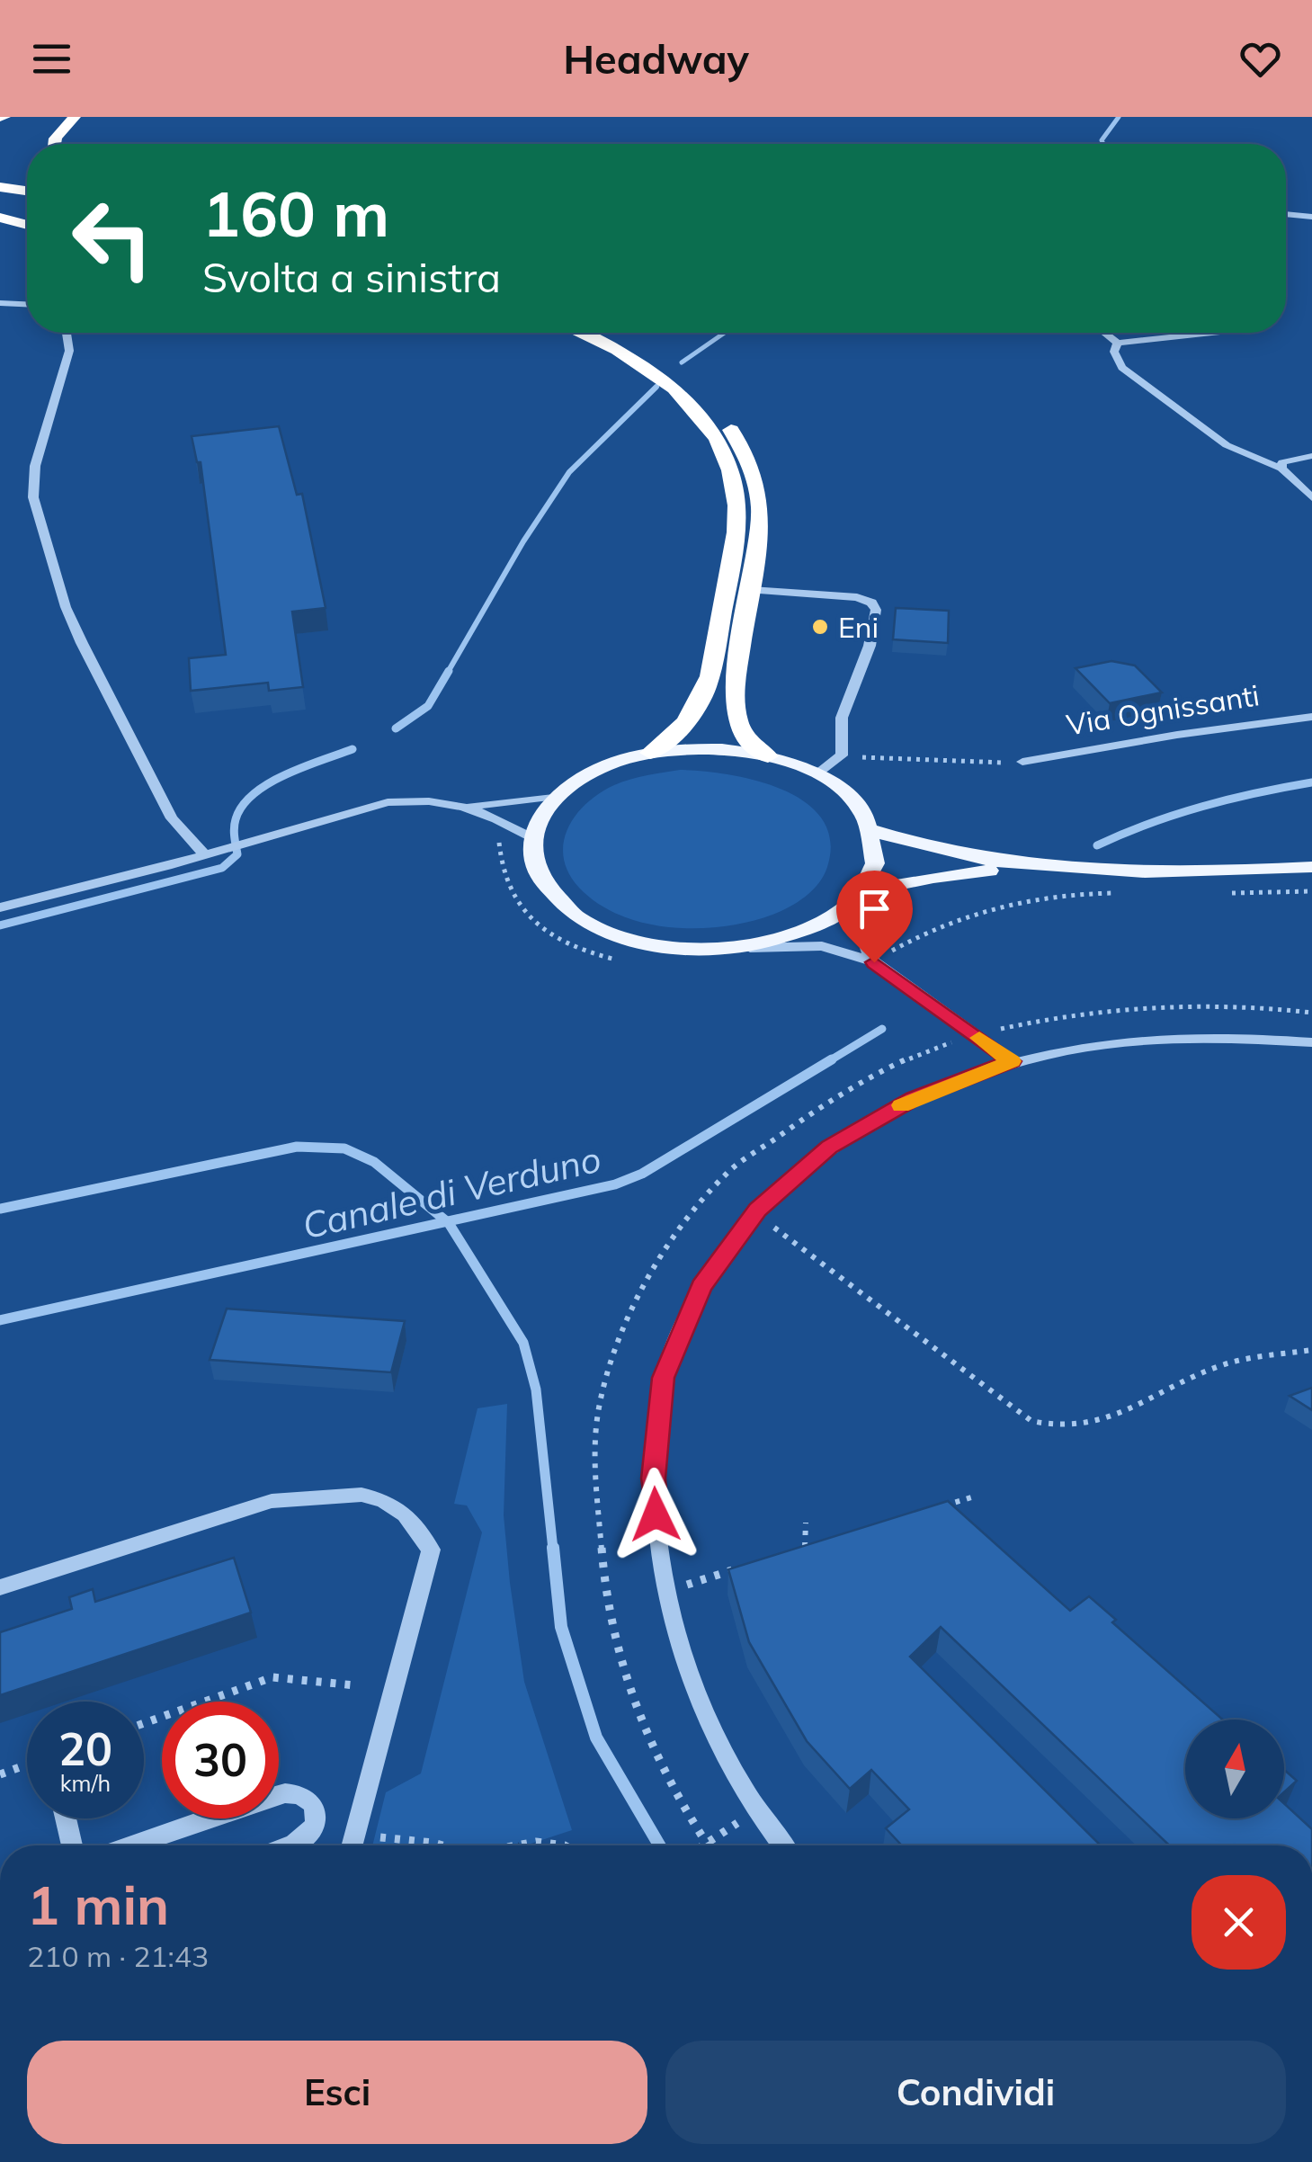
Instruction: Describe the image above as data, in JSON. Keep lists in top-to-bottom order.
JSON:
{
  "streets": {
    "street": ["Via Ognissanti"]
  },
  "water": ["Canale di Verduno"],
  "places": ["Eni"],
  "north": "top",
  "page": {
    "header": "Headway",
    "turn": ["160 m", "Svolta a sinistra"],
    "speed": "20 km/h",
    "limit": "30",
    "heading": ["1 min", "210 m · 21:43"],
    "buttons": ["Esci", "Condividi"]
  }
}
